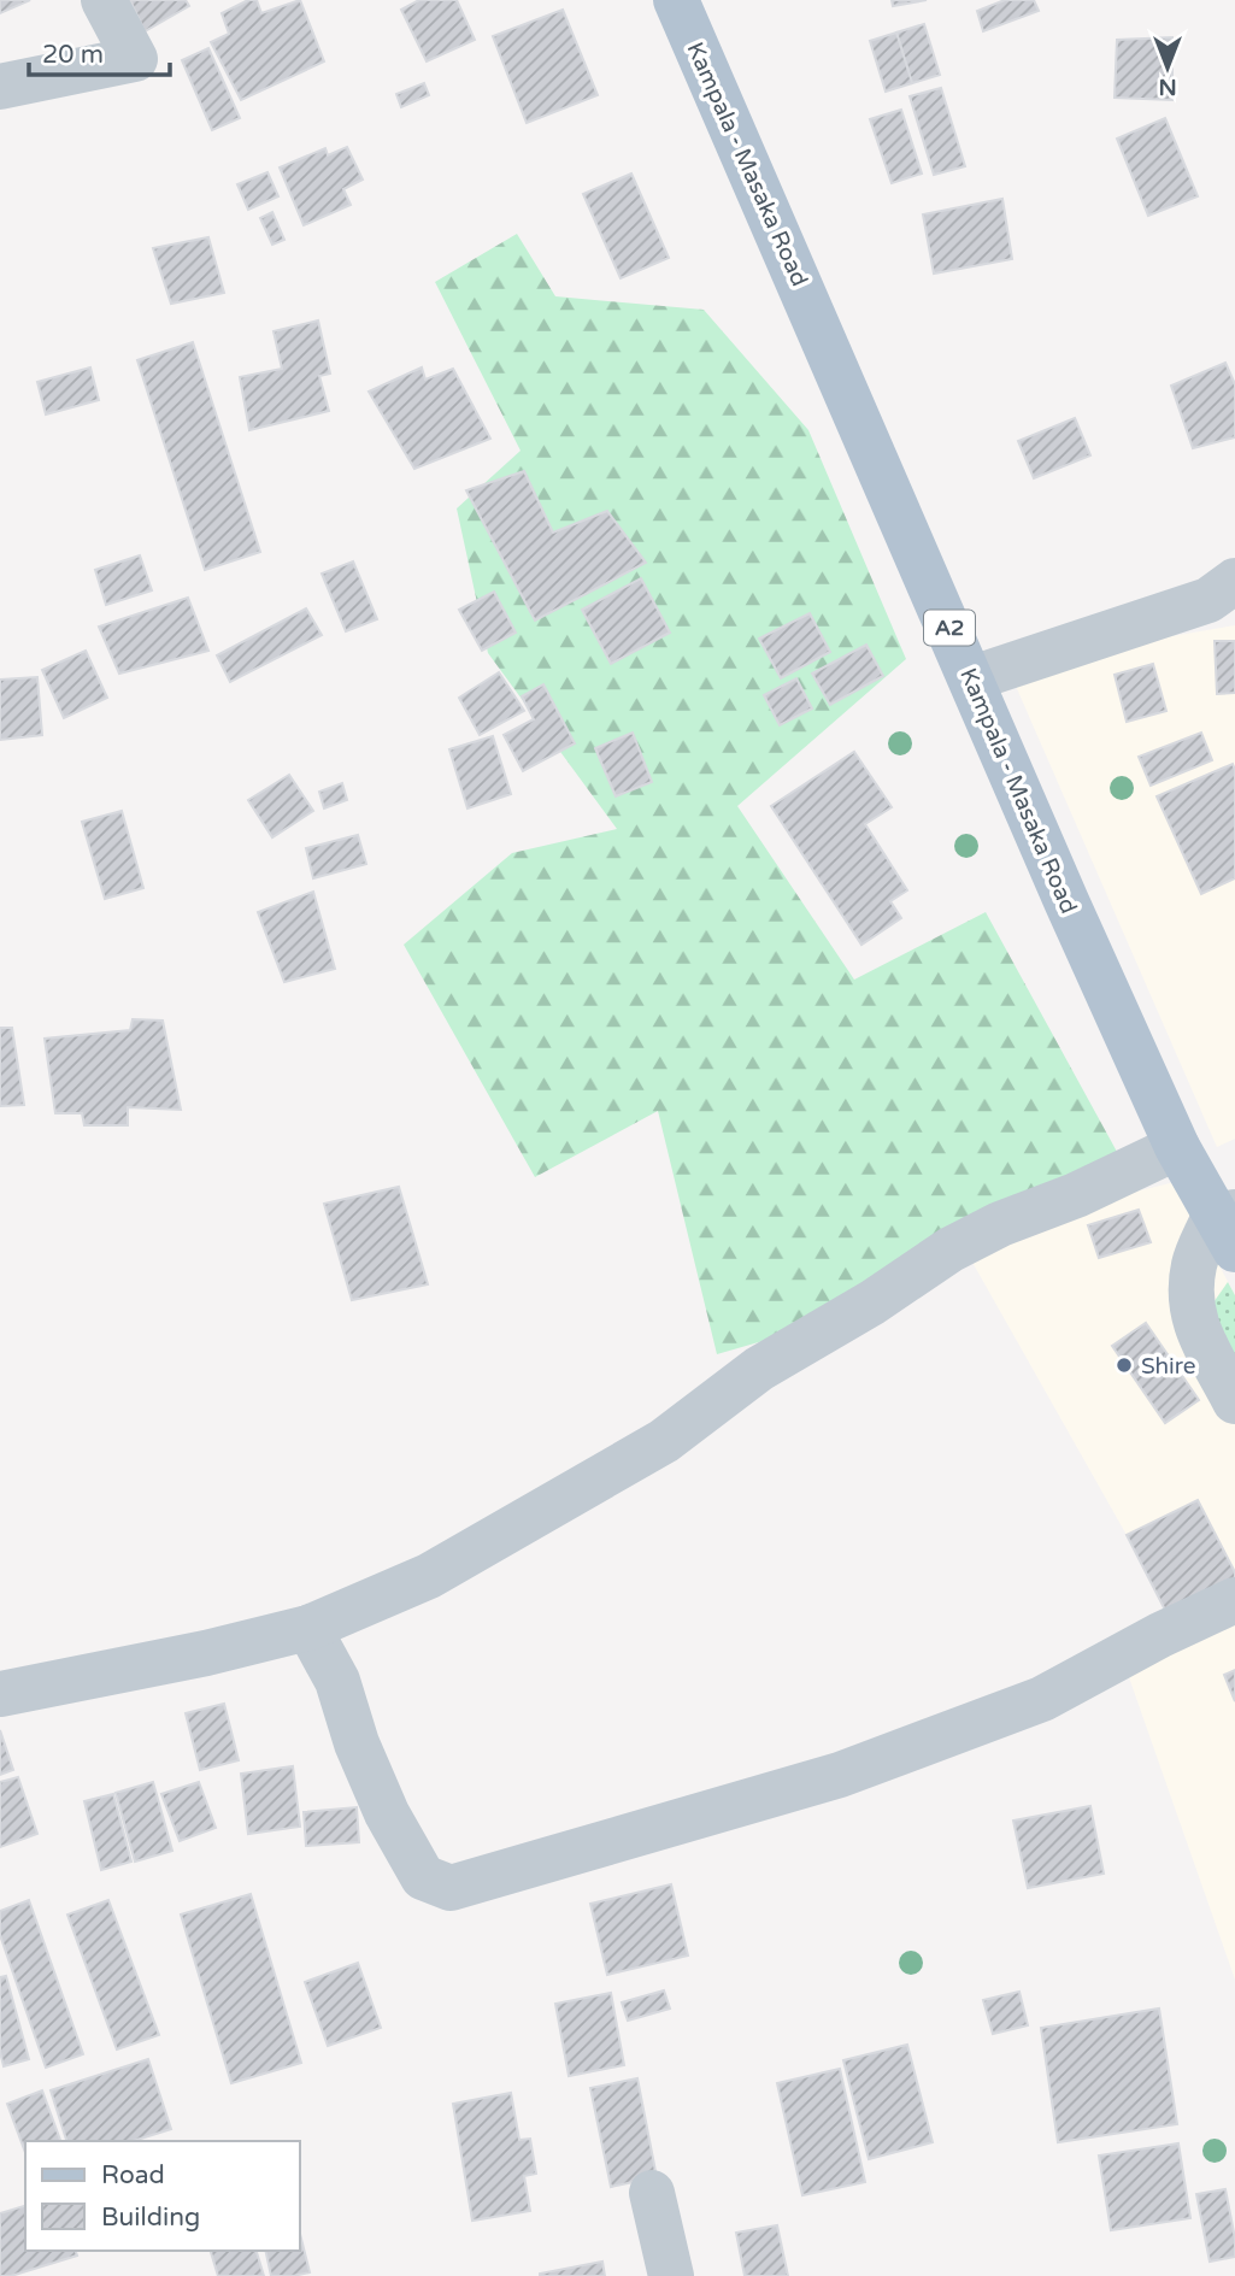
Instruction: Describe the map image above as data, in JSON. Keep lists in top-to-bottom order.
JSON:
{
  "streets": {
    "main road": ["Kampala - Masaka Road", "A2"]
  },
  "places": ["Shire"],
  "legend": ["Road", "Building"],
  "scale_bar": "20 m",
  "north": "bottom"
}
